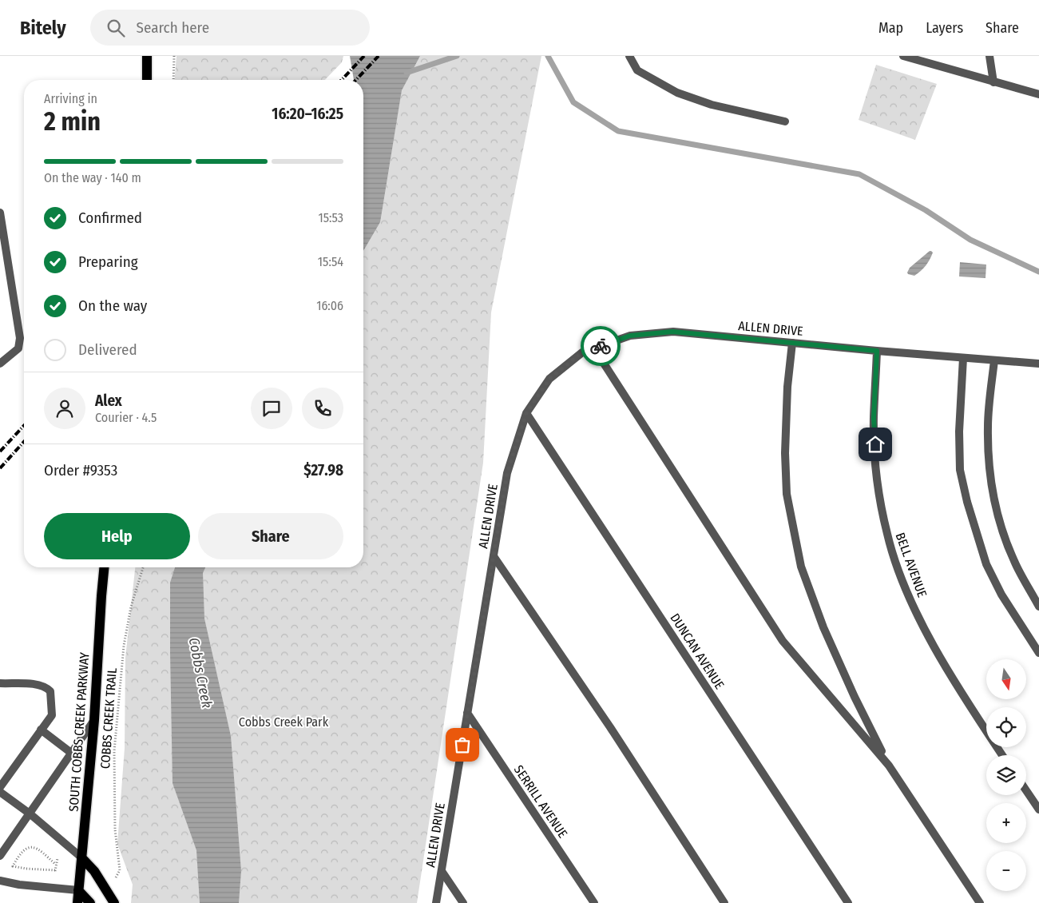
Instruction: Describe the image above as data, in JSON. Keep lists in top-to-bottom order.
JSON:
{
  "streets": {
    "main road": ["SOUTH COBBS CREEK PARKWAY"],
    "street": [
      "ALLEN DRIVE",
      "BELL AVENUE",
      "DUNCAN AVENUE",
      "SERRILL AVENUE"
    ],
    "path": ["COBBS CREEK TRAIL"]
  },
  "crossings": [
    ["ALLEN DRIVE", "BELL AVENUE"],
    ["ALLEN DRIVE", "DUNCAN AVENUE"],
    ["ALLEN DRIVE", "SERRILL AVENUE"]
  ],
  "water": ["Cobbs Creek"],
  "parks": ["Cobbs Creek Park"],
  "north": "bottom",
  "page": {
    "header": "Bitely",
    "search": "Search here",
    "nav": ["Map", "Layers", "Share"],
    "heading": ["2 min", "Arriving in", "16:20–16:25"],
    "panel": [
      "Alex",
      "Courier · 4.5",
      "Order #9353",
      "$27.98"
    ],
    "bar": "On the way · 140 m",
    "list": [
      ["Confirmed", "15:53"],
      ["Preparing", "15:54"],
      ["On the way", "16:06"],
      "Delivered"
    ],
    "buttons": ["Help", "Share"],
    "map_buttons": ["+", "−"]
  }
}
